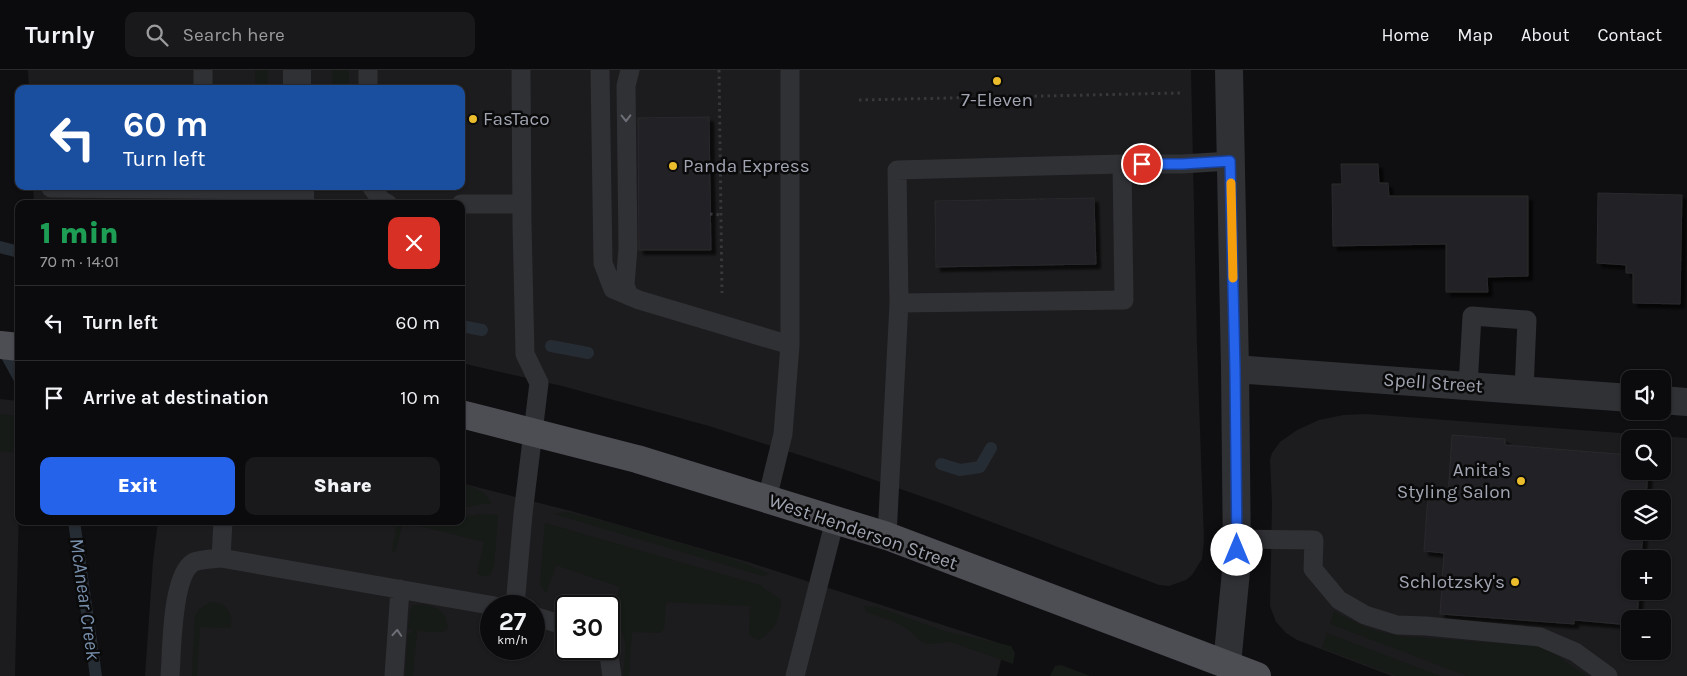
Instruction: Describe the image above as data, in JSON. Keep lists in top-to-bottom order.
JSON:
{
  "streets": {
    "main road": ["West Henderson Street"],
    "street": ["Spell Street"]
  },
  "water": ["McAnear Creek"],
  "places": [
    "7-Eleven",
    "FasTaco",
    "Panda Express",
    "Anita's Styling Salon",
    "Schlotzsky's"
  ],
  "page": {
    "header": "Turnly",
    "search": "Search here",
    "nav": [
      "Home",
      "Map",
      "About",
      "Contact"
    ],
    "turn": ["60 m", "Turn left"],
    "heading": ["1 min", "70 m · 14:01"],
    "list": [
      {
        "name": "Turn left",
        "value": "60 m"
      },
      {
        "name": "Arrive at destination",
        "value": "10 m"
      }
    ],
    "map_buttons": ["+", "−"],
    "buttons": ["Exit", "Share"],
    "speed": "27 km/h",
    "limit": "30"
  }
}
